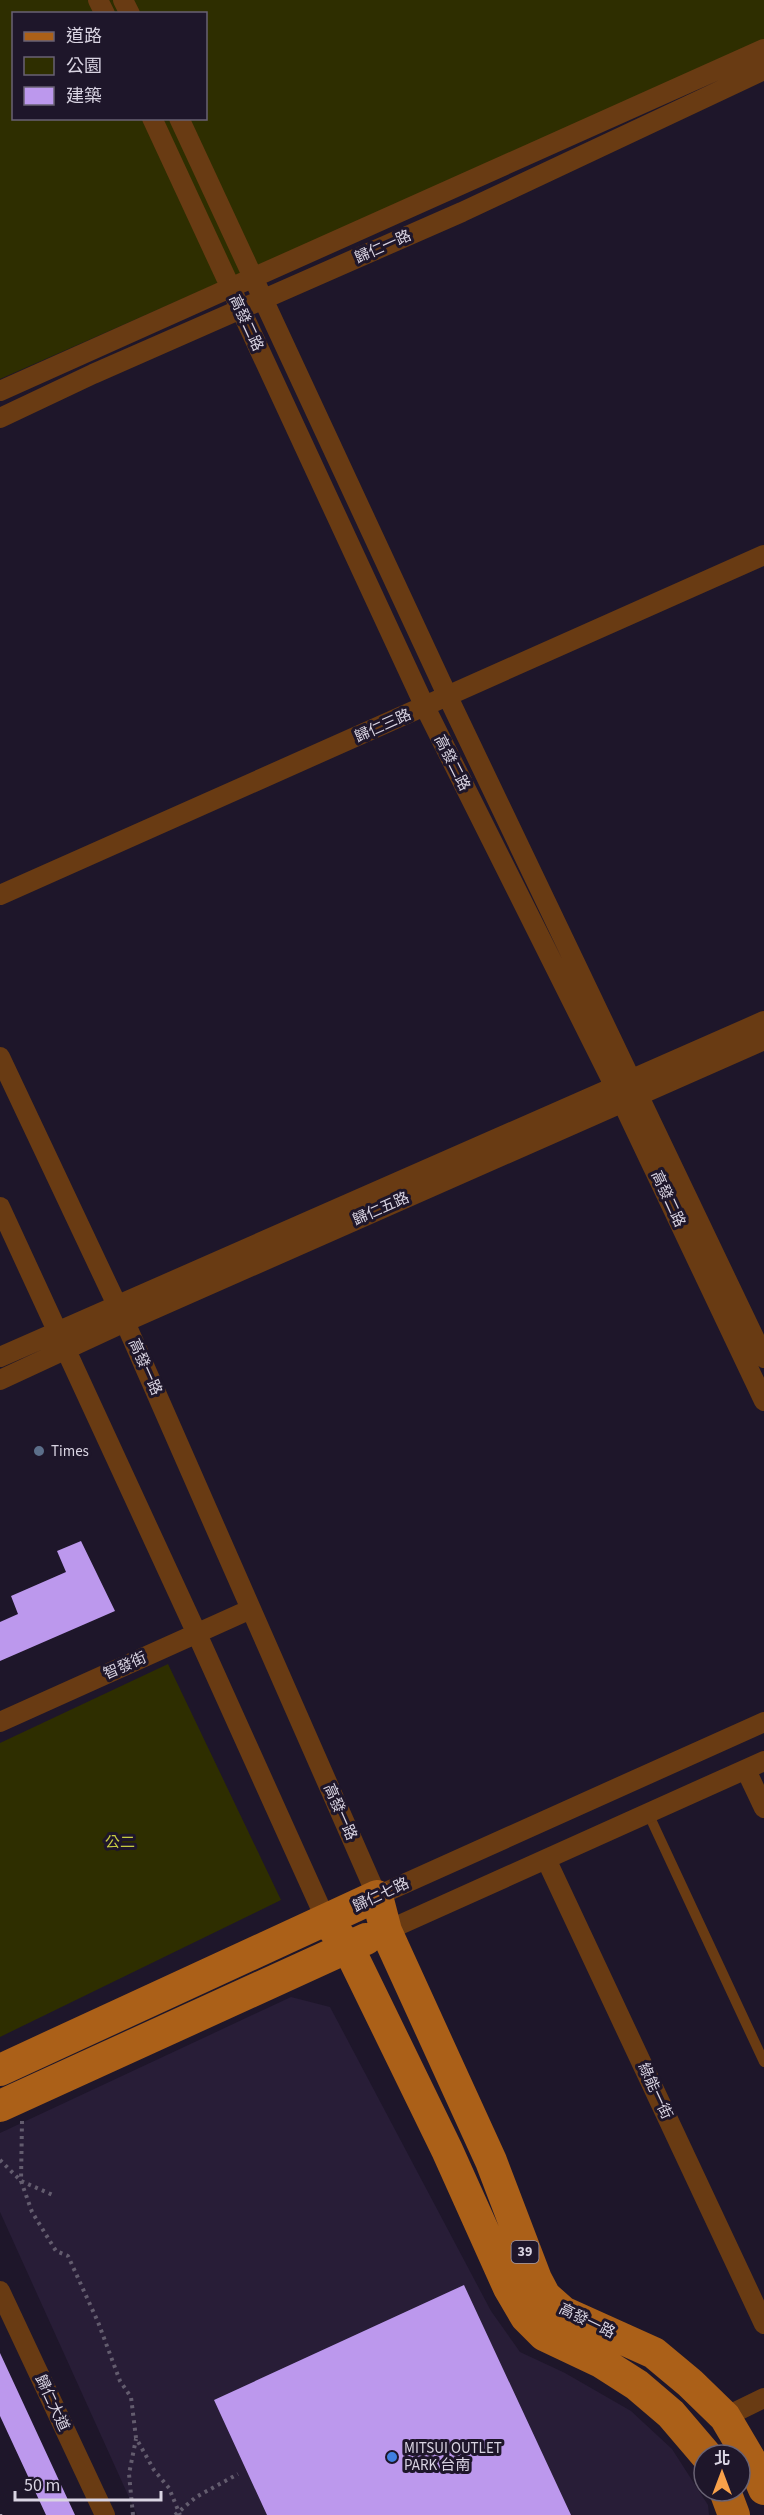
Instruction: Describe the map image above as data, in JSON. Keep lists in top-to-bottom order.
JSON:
{
  "streets": {
    "main road": ["高發一路", "歸仁七路", "39"],
    "street": [
      "歸仁一路",
      "高發二路",
      "歸仁三路",
      "歸仁五路",
      "智發街",
      "綠能一街",
      "歸仁大道"
    ]
  },
  "crossings": [
    ["歸仁一路", "高發二路"],
    ["高發二路", "歸仁三路"],
    ["高發二路", "歸仁五路"],
    ["歸仁五路", "高發一路"],
    ["高發一路", "智發街"],
    ["高發一路", "歸仁七路"]
  ],
  "parks": ["公二"],
  "places": ["Times", "MITSUI OUTLET PARK 台南"],
  "legend": ["道路", "公園", "建築"],
  "scale_bar": "50 m",
  "north": "top"
}
